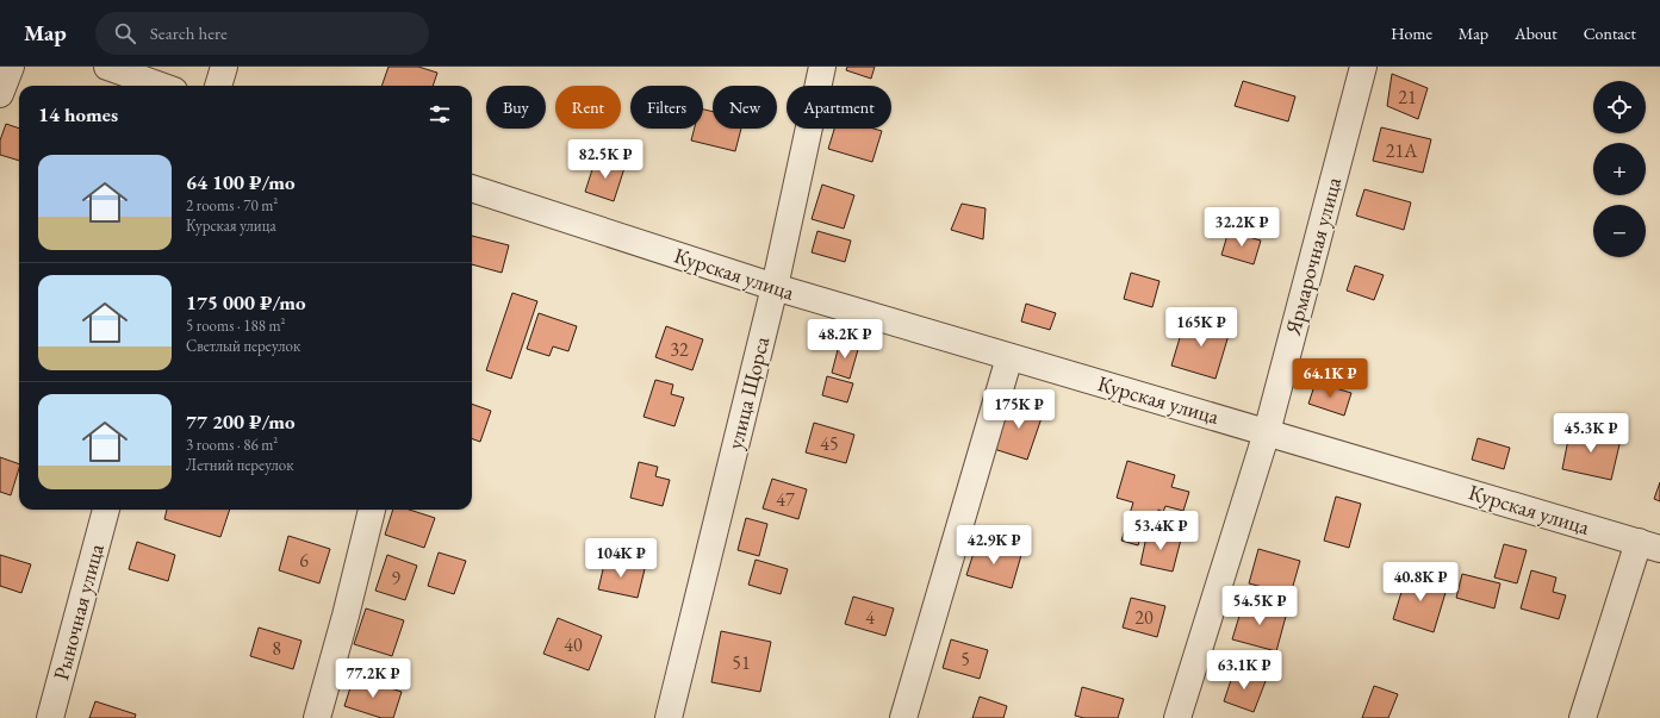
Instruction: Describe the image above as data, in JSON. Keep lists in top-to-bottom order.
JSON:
{
  "streets": {
    "street": [
      "Ярмарочная улица",
      "Курская улица",
      "улица Щорса",
      "Рыночная улица"
    ]
  },
  "crossings": [
    ["Ярмарочная улица", "Курская улица"],
    ["Курская улица", "улица Щорса"]
  ],
  "house_numbers": [
    "21",
    "21А",
    "32",
    "45",
    "47",
    "6",
    "9",
    "4",
    "20",
    "40",
    "8",
    "5",
    "51"
  ],
  "page": {
    "header": "Map",
    "search": "Search here",
    "nav": [
      "Home",
      "Map",
      "About",
      "Contact"
    ],
    "map_buttons": ["+", "−"],
    "chip": [
      "Buy",
      "Rent",
      "Filters",
      "New",
      "Apartment"
    ],
    "heading": "14 homes",
    "price": [
      "82.5K ₽",
      "32.2K ₽",
      "165K ₽",
      "48.2K ₽",
      "64.1K ₽",
      "175K ₽",
      "45.3K ₽",
      "53.4K ₽",
      "42.9K ₽",
      "104K ₽",
      "40.8K ₽",
      "54.5K ₽",
      "63.1K ₽",
      "77.2K ₽"
    ],
    "list": [
      {
        "name": "64 100 ₽/mo",
        "note": "2 rooms · 70 m² · Курская улица"
      },
      {
        "name": "175 000 ₽/mo",
        "note": "5 rooms · 188 m² · Светлый переулок"
      },
      {
        "name": "77 200 ₽/mo",
        "note": "3 rooms · 86 m² · Летний переулок"
      }
    ]
  }
}
